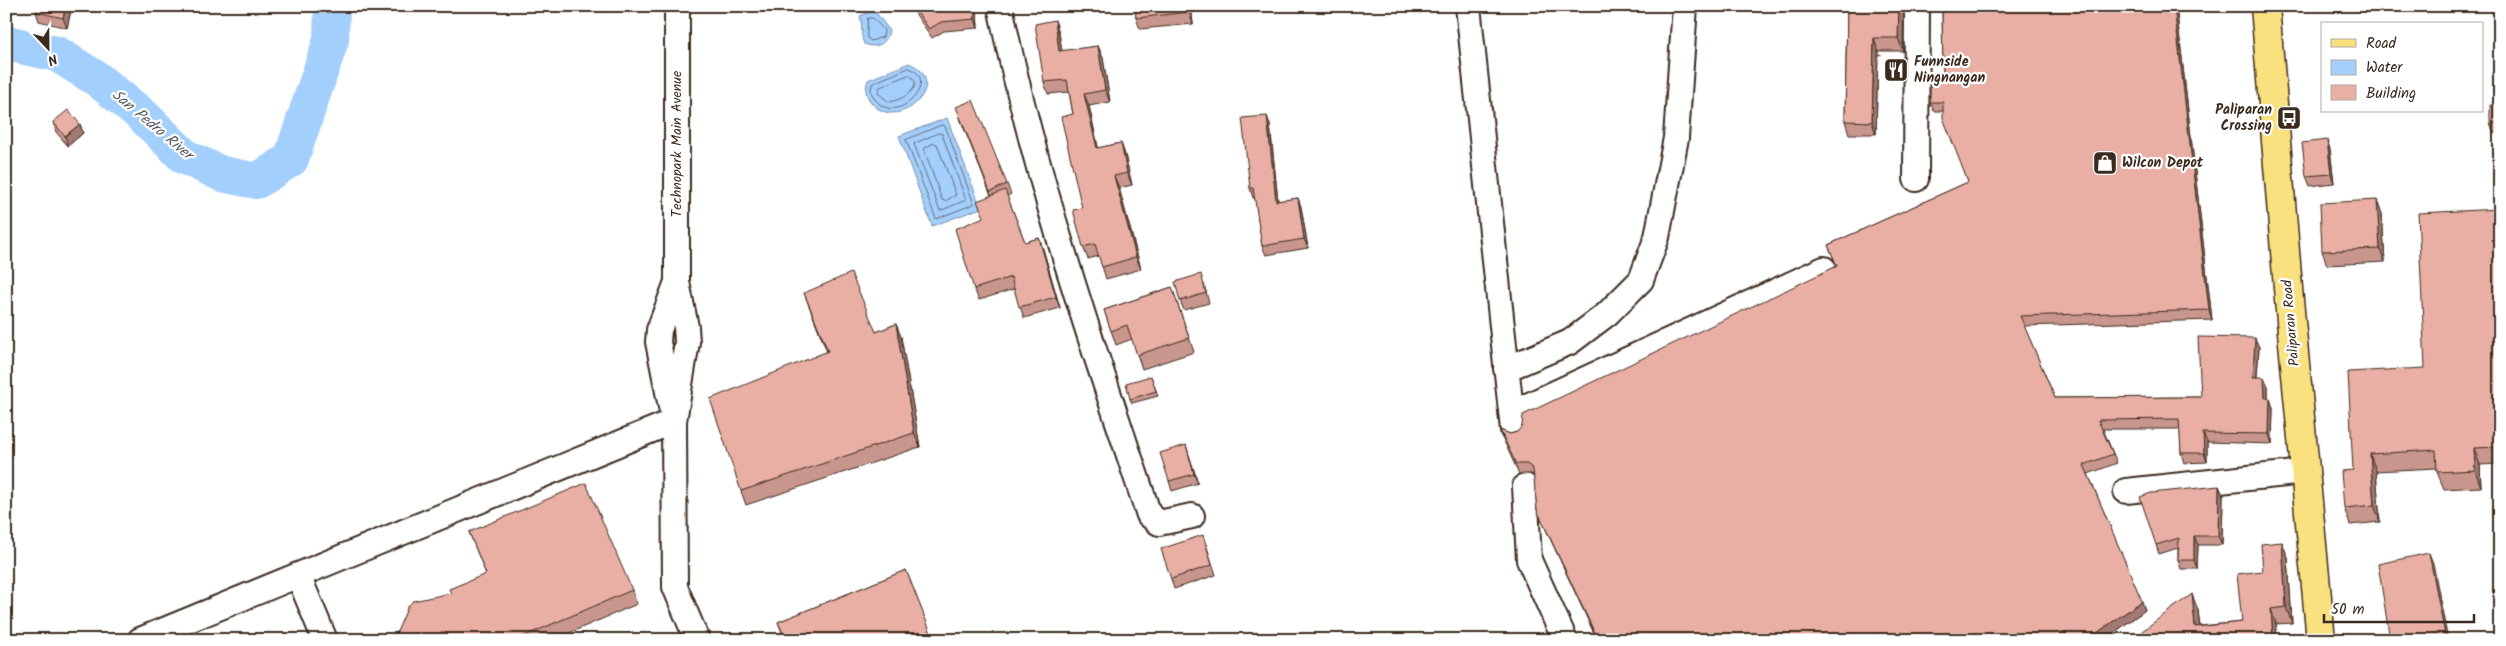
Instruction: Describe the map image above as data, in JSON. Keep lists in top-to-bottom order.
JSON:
{
  "streets": {
    "main road": ["Paliparan Road"],
    "street": ["Technopark Main Avenue"]
  },
  "water": ["San Pedro River"],
  "places": {
    "restaurant": ["Funnside Ningnangan"],
    "bus stop": ["Paliparan Crossing"],
    "shop": ["Wilcon Depot"]
  },
  "legend": ["Road", "Water", "Building"],
  "scale_bar": "50 m",
  "north": "bottom"
}
